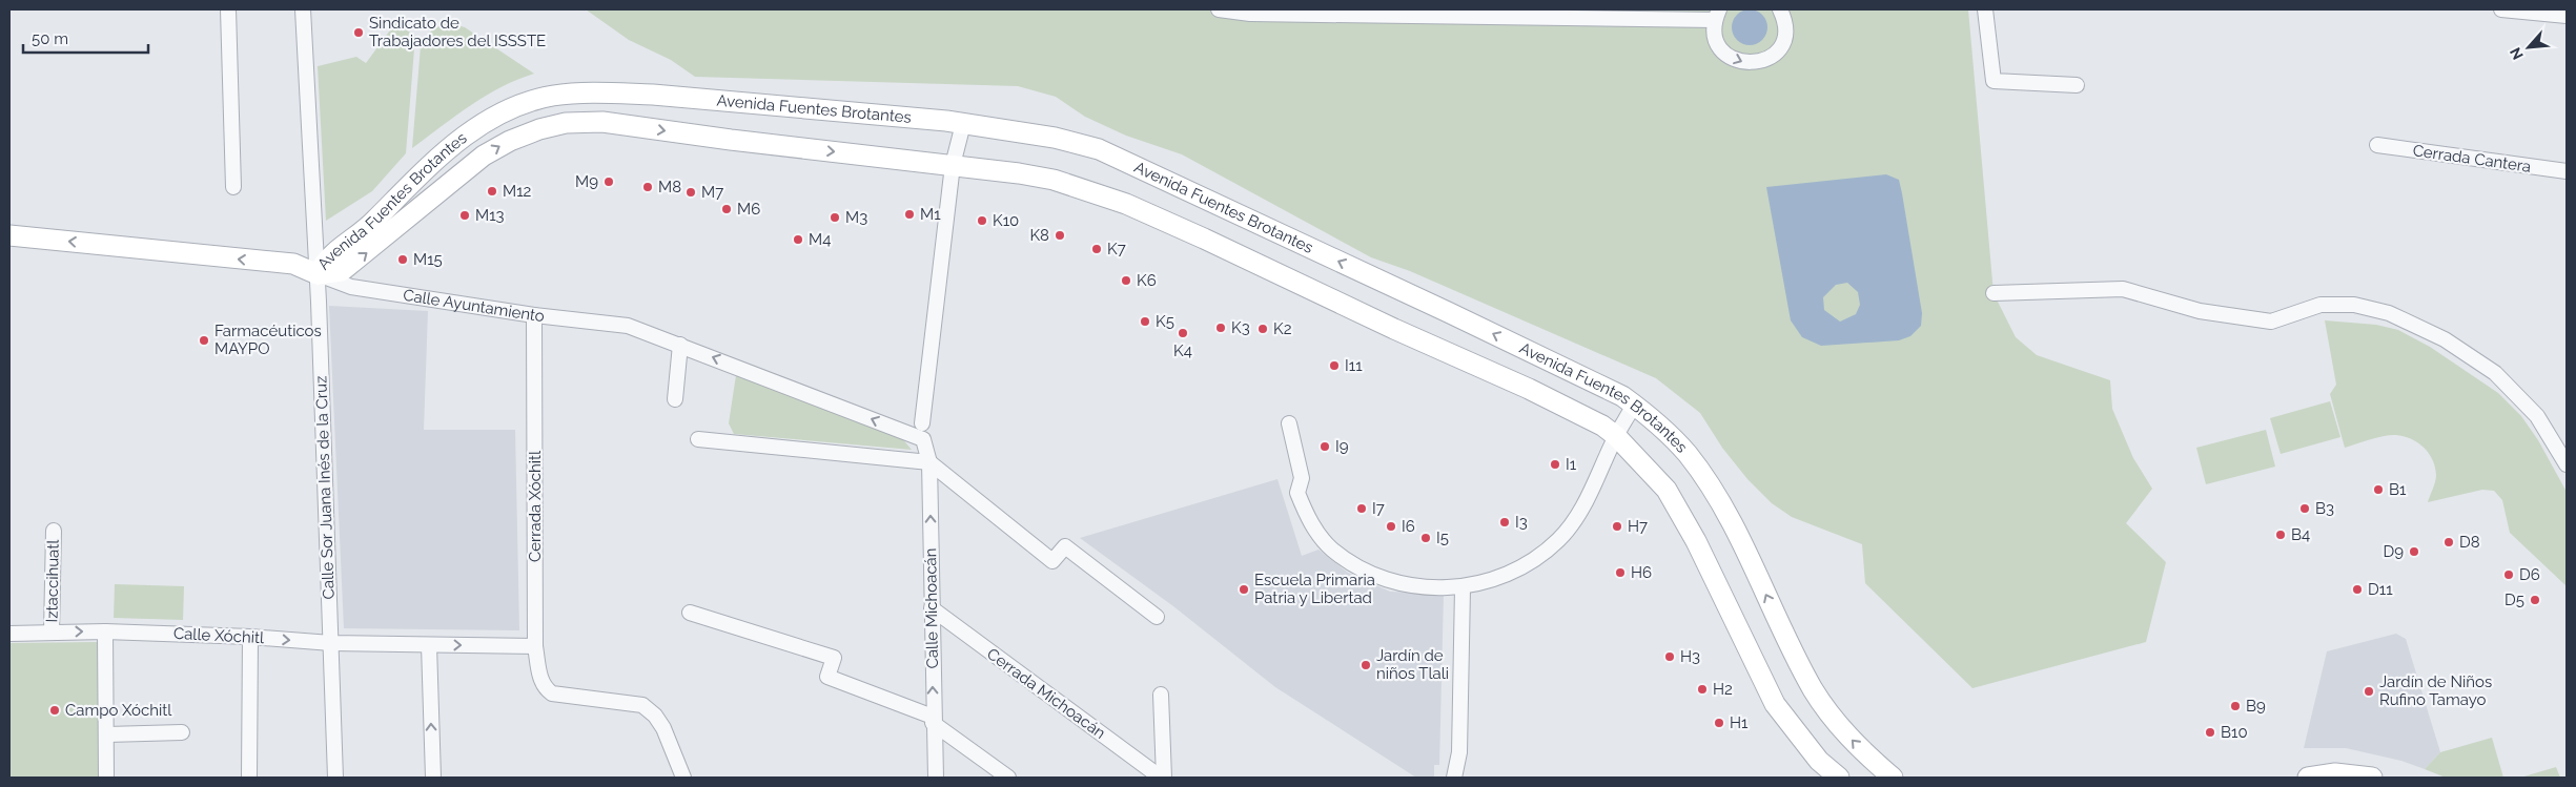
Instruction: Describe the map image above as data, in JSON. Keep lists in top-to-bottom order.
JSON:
{
  "streets": {
    "street": [
      "Avenida Fuentes Brotantes",
      "Cerrada Cantera",
      "Calle Ayuntamiento",
      "Calle Sor Juana Inés de la Cruz",
      "Cerrada Xóchitl",
      "Iztaccihuatl",
      "Calle Michoacán",
      "Calle Xóchitl",
      "Cerrada Michoacán"
    ]
  },
  "crossings": [
    ["Avenida Fuentes Brotantes", "Calle Ayuntamiento"],
    ["Avenida Fuentes Brotantes", "Calle Sor Juana Inés de la Cruz"],
    ["Calle Ayuntamiento", "Calle Sor Juana Inés de la Cruz"],
    ["Calle Ayuntamiento", "Cerrada Xóchitl"],
    ["Calle Ayuntamiento", "Calle Michoacán"],
    ["Calle Sor Juana Inés de la Cruz", "Calle Xóchitl"],
    ["Cerrada Xóchitl", "Calle Xóchitl"],
    ["Iztaccihuatl", "Calle Xóchitl"],
    ["Calle Michoacán", "Cerrada Michoacán"]
  ],
  "one_way": ["Calle Michoacán", "Calle Xóchitl"],
  "places": [
    "Sindicato de Trabajadores del ISSSTE",
    "M9",
    "M8",
    "M12",
    "M7",
    "M6",
    "M1",
    "M13",
    "M3",
    "K10",
    "K8",
    "M4",
    "K7",
    "M15",
    "K6",
    "K5",
    "K3",
    "K2",
    "K4",
    "Farmacéuticos MAYPO",
    "I11",
    "I9",
    "I1",
    "B1",
    "I7",
    "B3",
    "I3",
    "I6",
    "H7",
    "B4",
    "I5",
    "D8",
    "D9",
    "H6",
    "D6",
    "Escuela Primaria Patria y Libertad",
    "D11",
    "D5",
    "H3",
    "Jardín de niños Tlali",
    "H2",
    "Jardín de Niños Rufino Tamayo",
    "B9",
    "Campo Xóchitl",
    "H1",
    "B10"
  ],
  "scale_bar": "50 m",
  "north": "bottom left"
}
